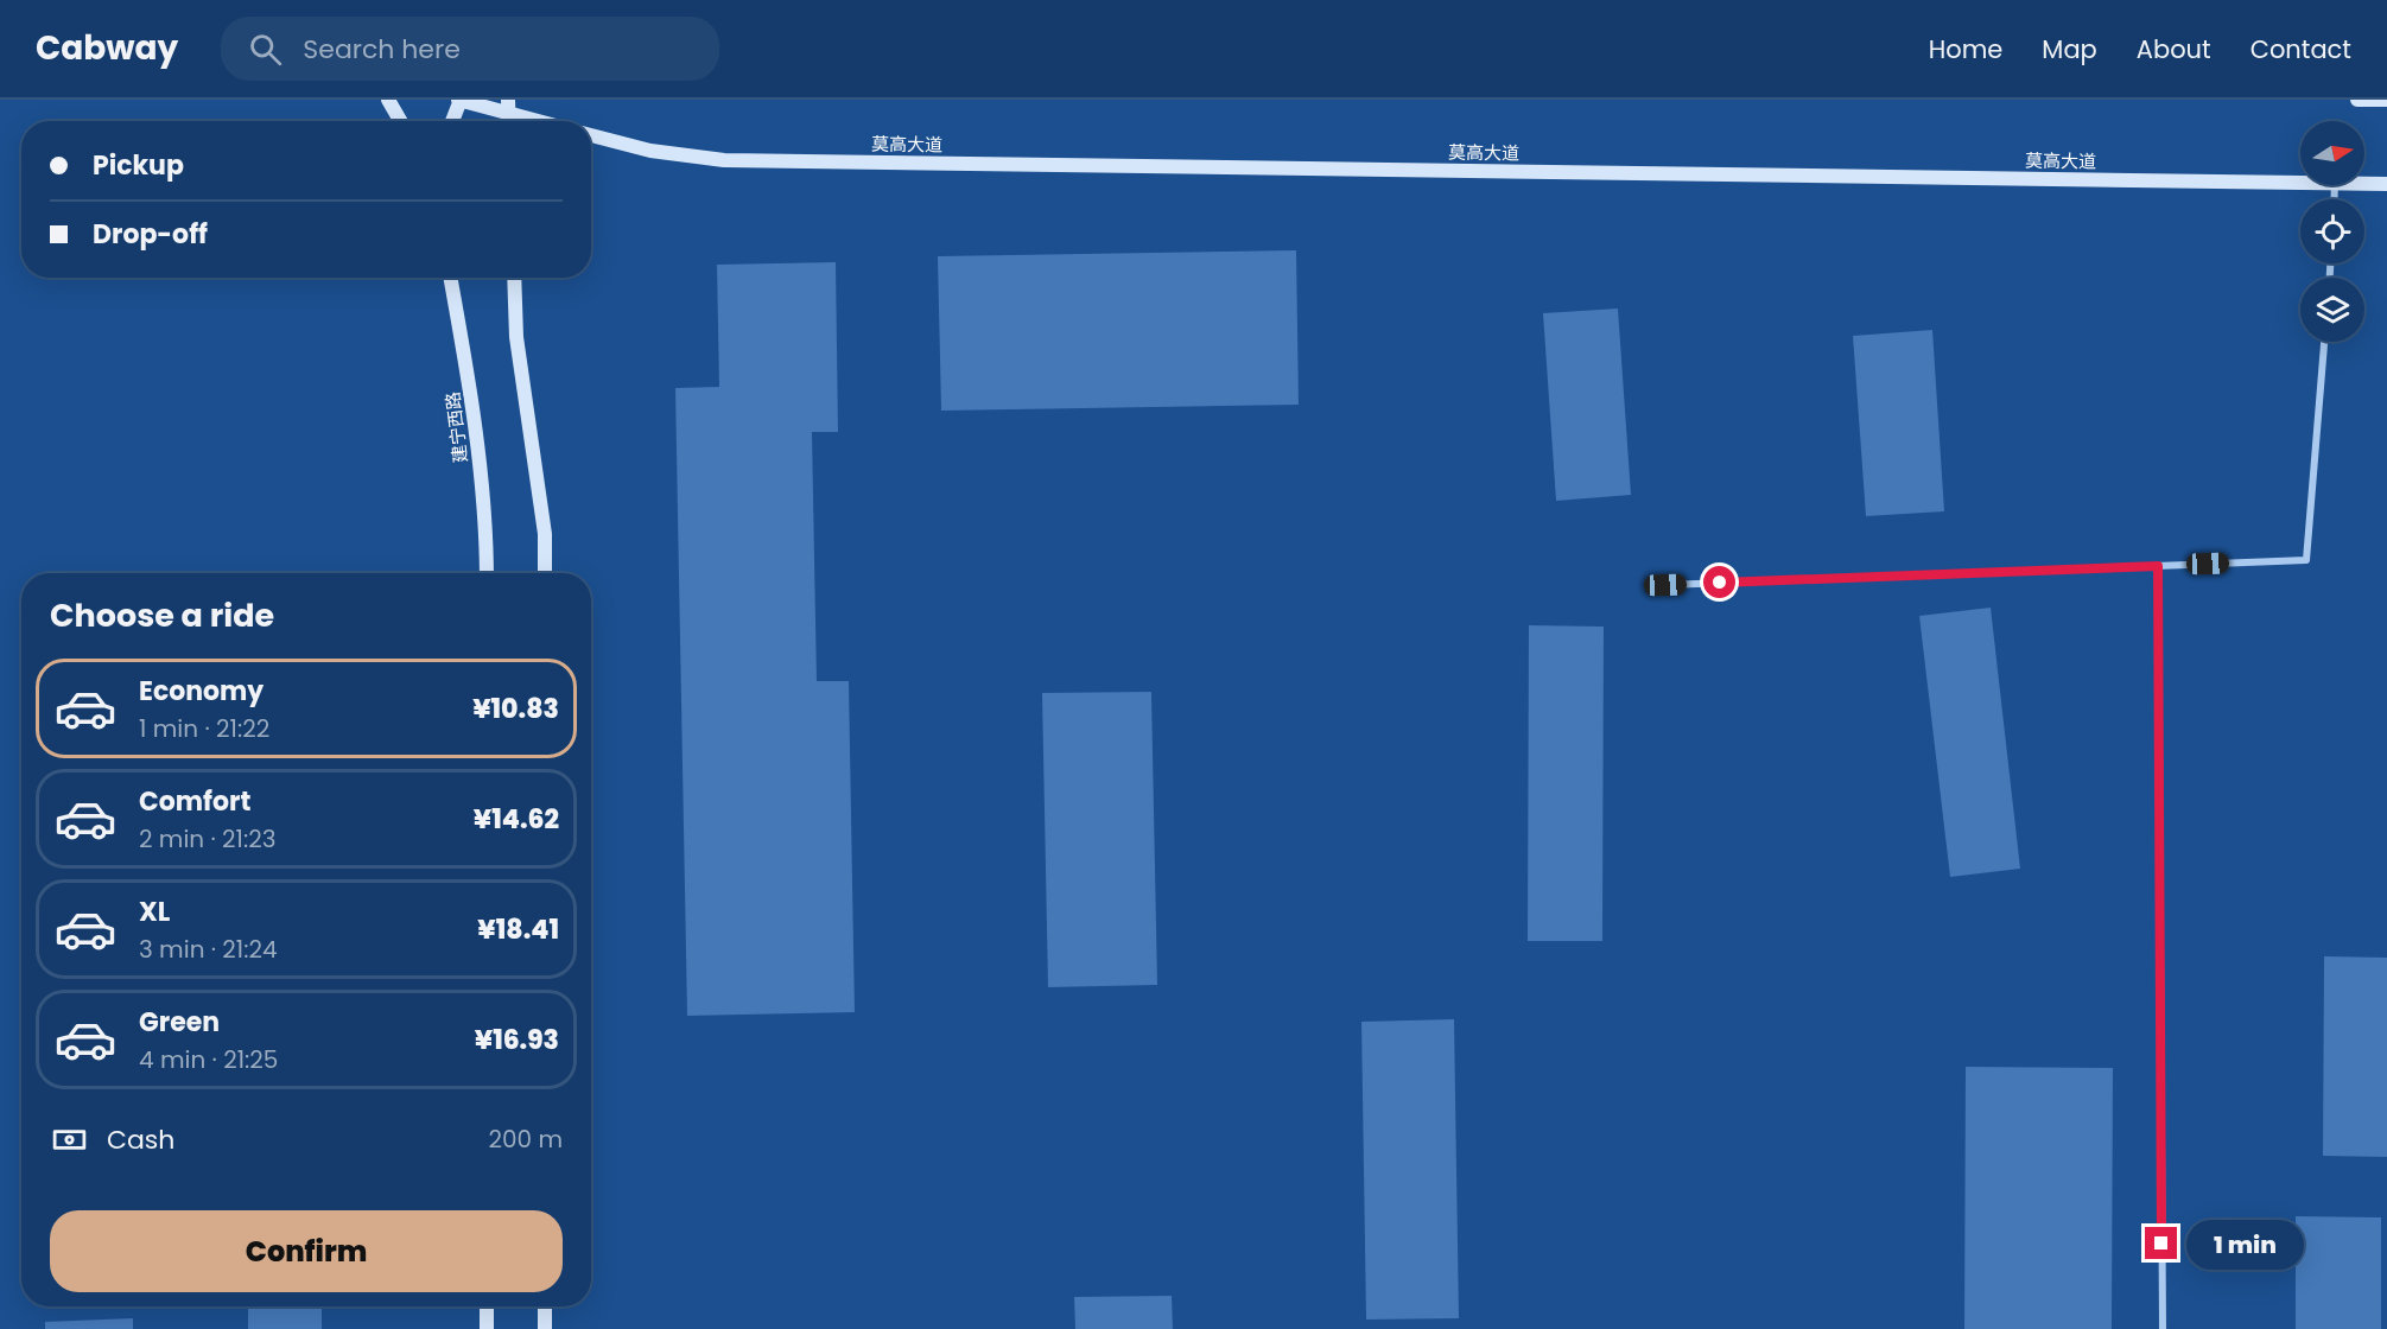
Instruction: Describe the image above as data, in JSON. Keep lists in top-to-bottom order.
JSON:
{
  "streets": {
    "main road": ["莫高大道", "建宁西路"]
  },
  "north": "right",
  "page": {
    "header": "Cabway",
    "search": "Search here",
    "nav": [
      "Home",
      "Map",
      "About",
      "Contact"
    ],
    "banner": ["Pickup", "Drop-off"],
    "heading": "Choose a ride",
    "list": [
      {
        "name": "Economy",
        "note": "1 min · 21:22",
        "value": "¥10.83"
      },
      {
        "name": "Comfort",
        "note": "2 min · 21:23",
        "value": "¥14.62"
      },
      {
        "name": "XL",
        "note": "3 min · 21:24",
        "value": "¥18.41"
      },
      {
        "name": "Green",
        "note": "4 min · 21:25",
        "value": "¥16.93"
      }
    ],
    "pay": ["Cash", "200 m"],
    "buttons": "Confirm",
    "bubble": "1 min"
  }
}
